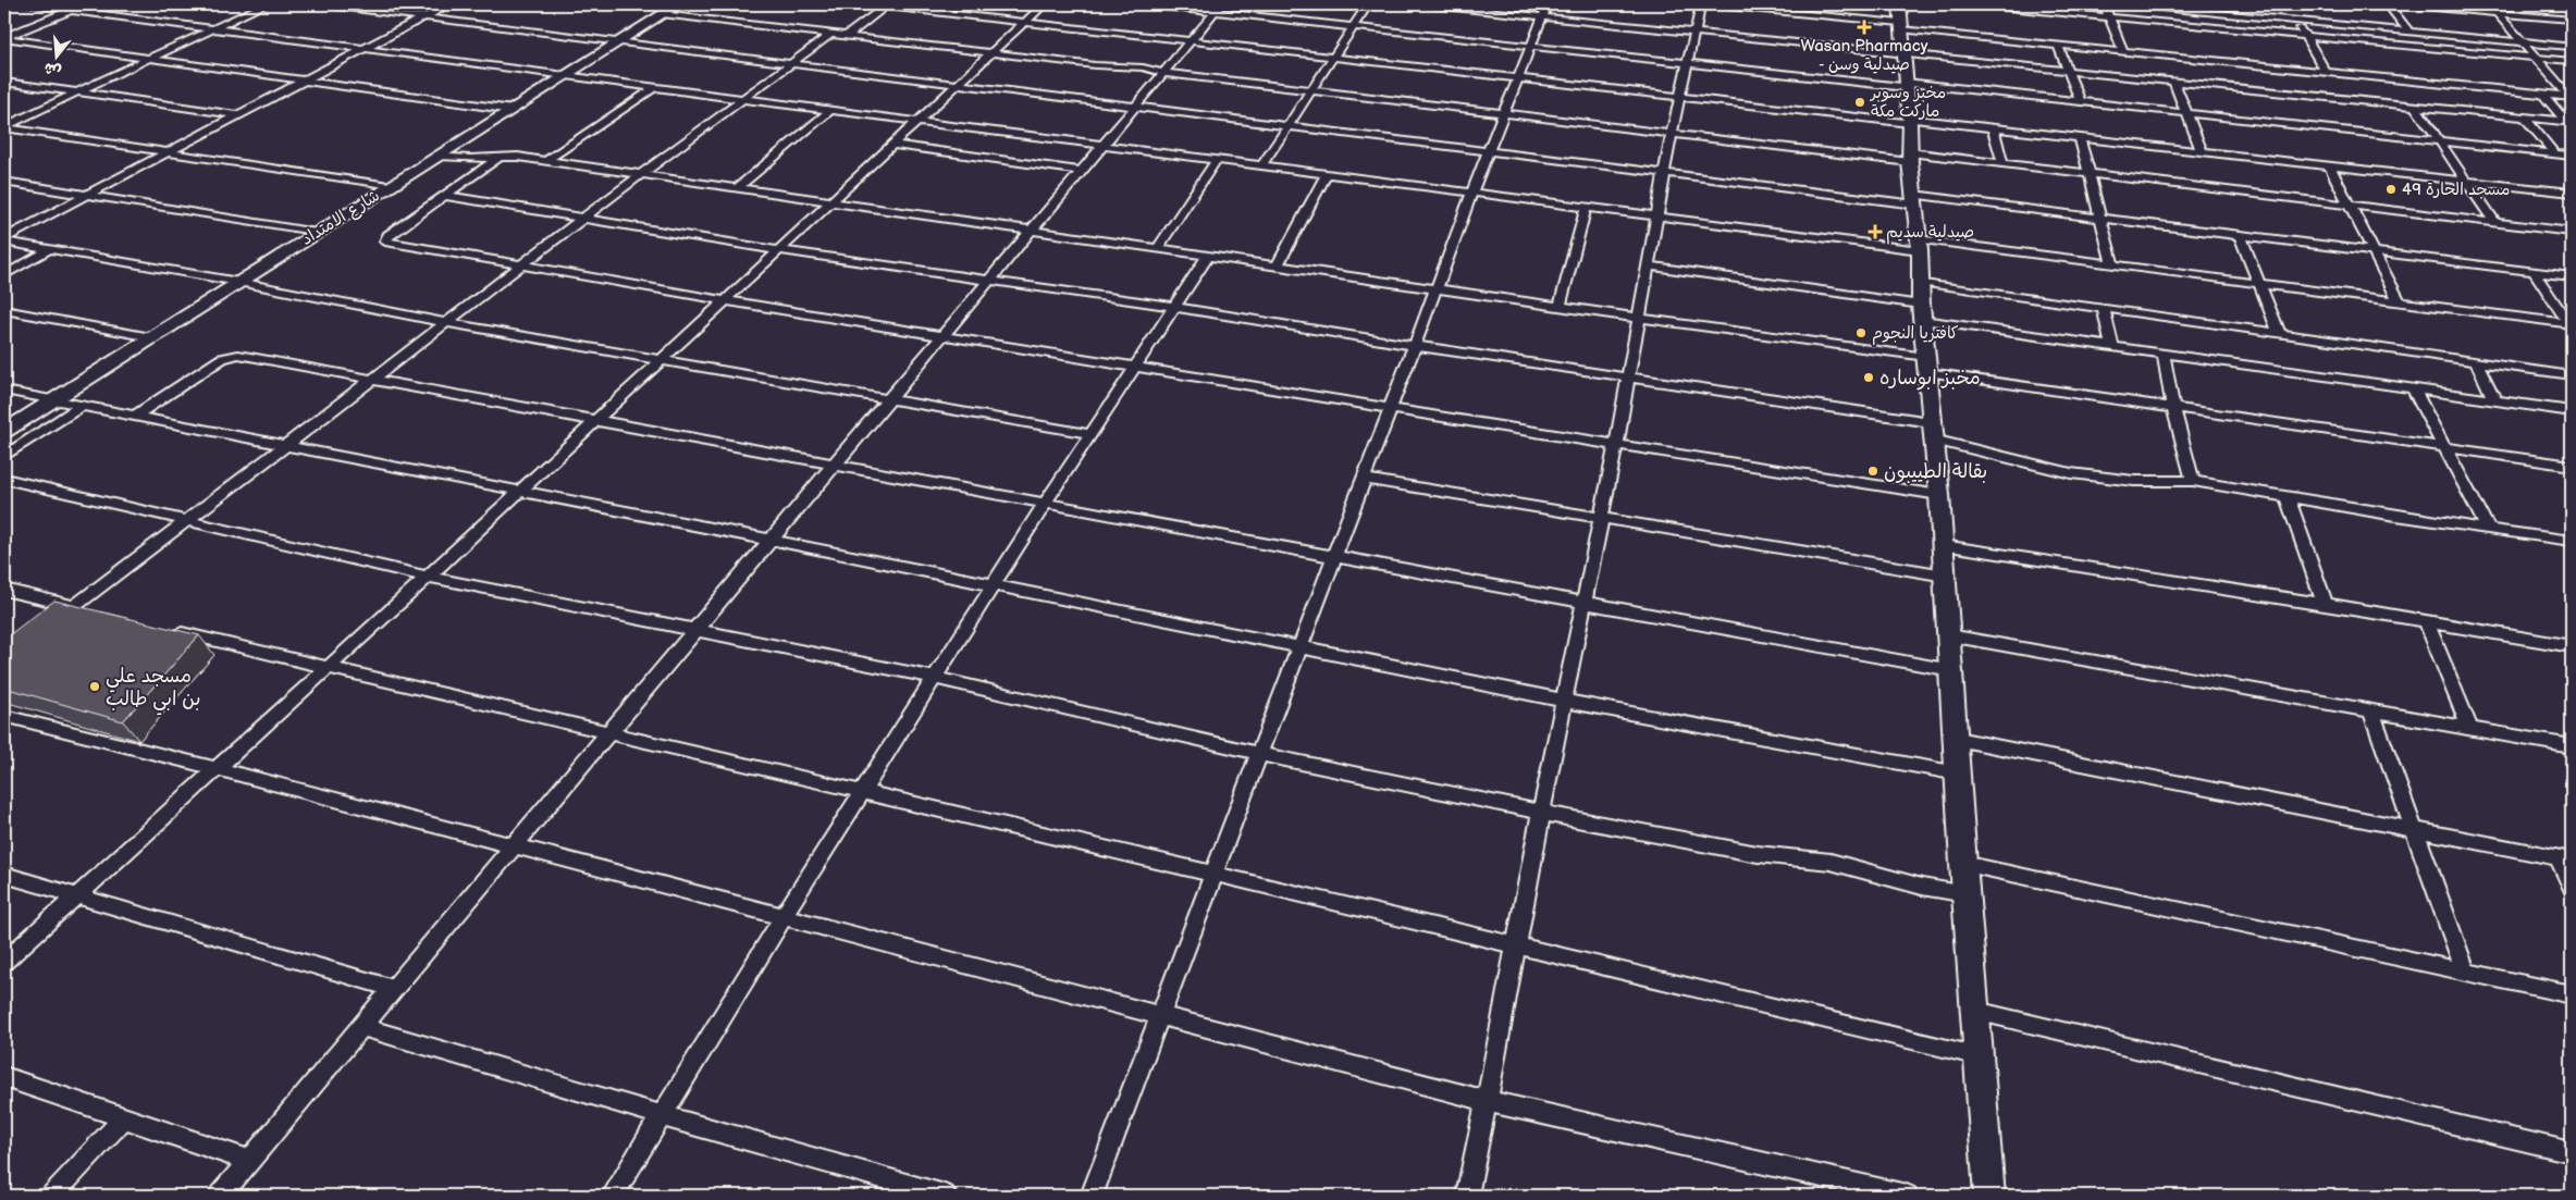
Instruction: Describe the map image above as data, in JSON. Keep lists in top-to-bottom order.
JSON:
{
  "streets": {
    "main road": ["شارع الامتداد"]
  },
  "places": {
    "health": ["Wasan Pharmacy - صيدلية وسن", "صيدلية سديم"],
    "other": [
      "مخبز وسوبر ماركت مكة",
      "مسجد الحارة 49",
      "كافتريا النجوم",
      "مخبز ابوساره",
      "بقالة الطييبون",
      "مسجد علي بن ابي طالب"
    ]
  },
  "north": "bottom"
}
